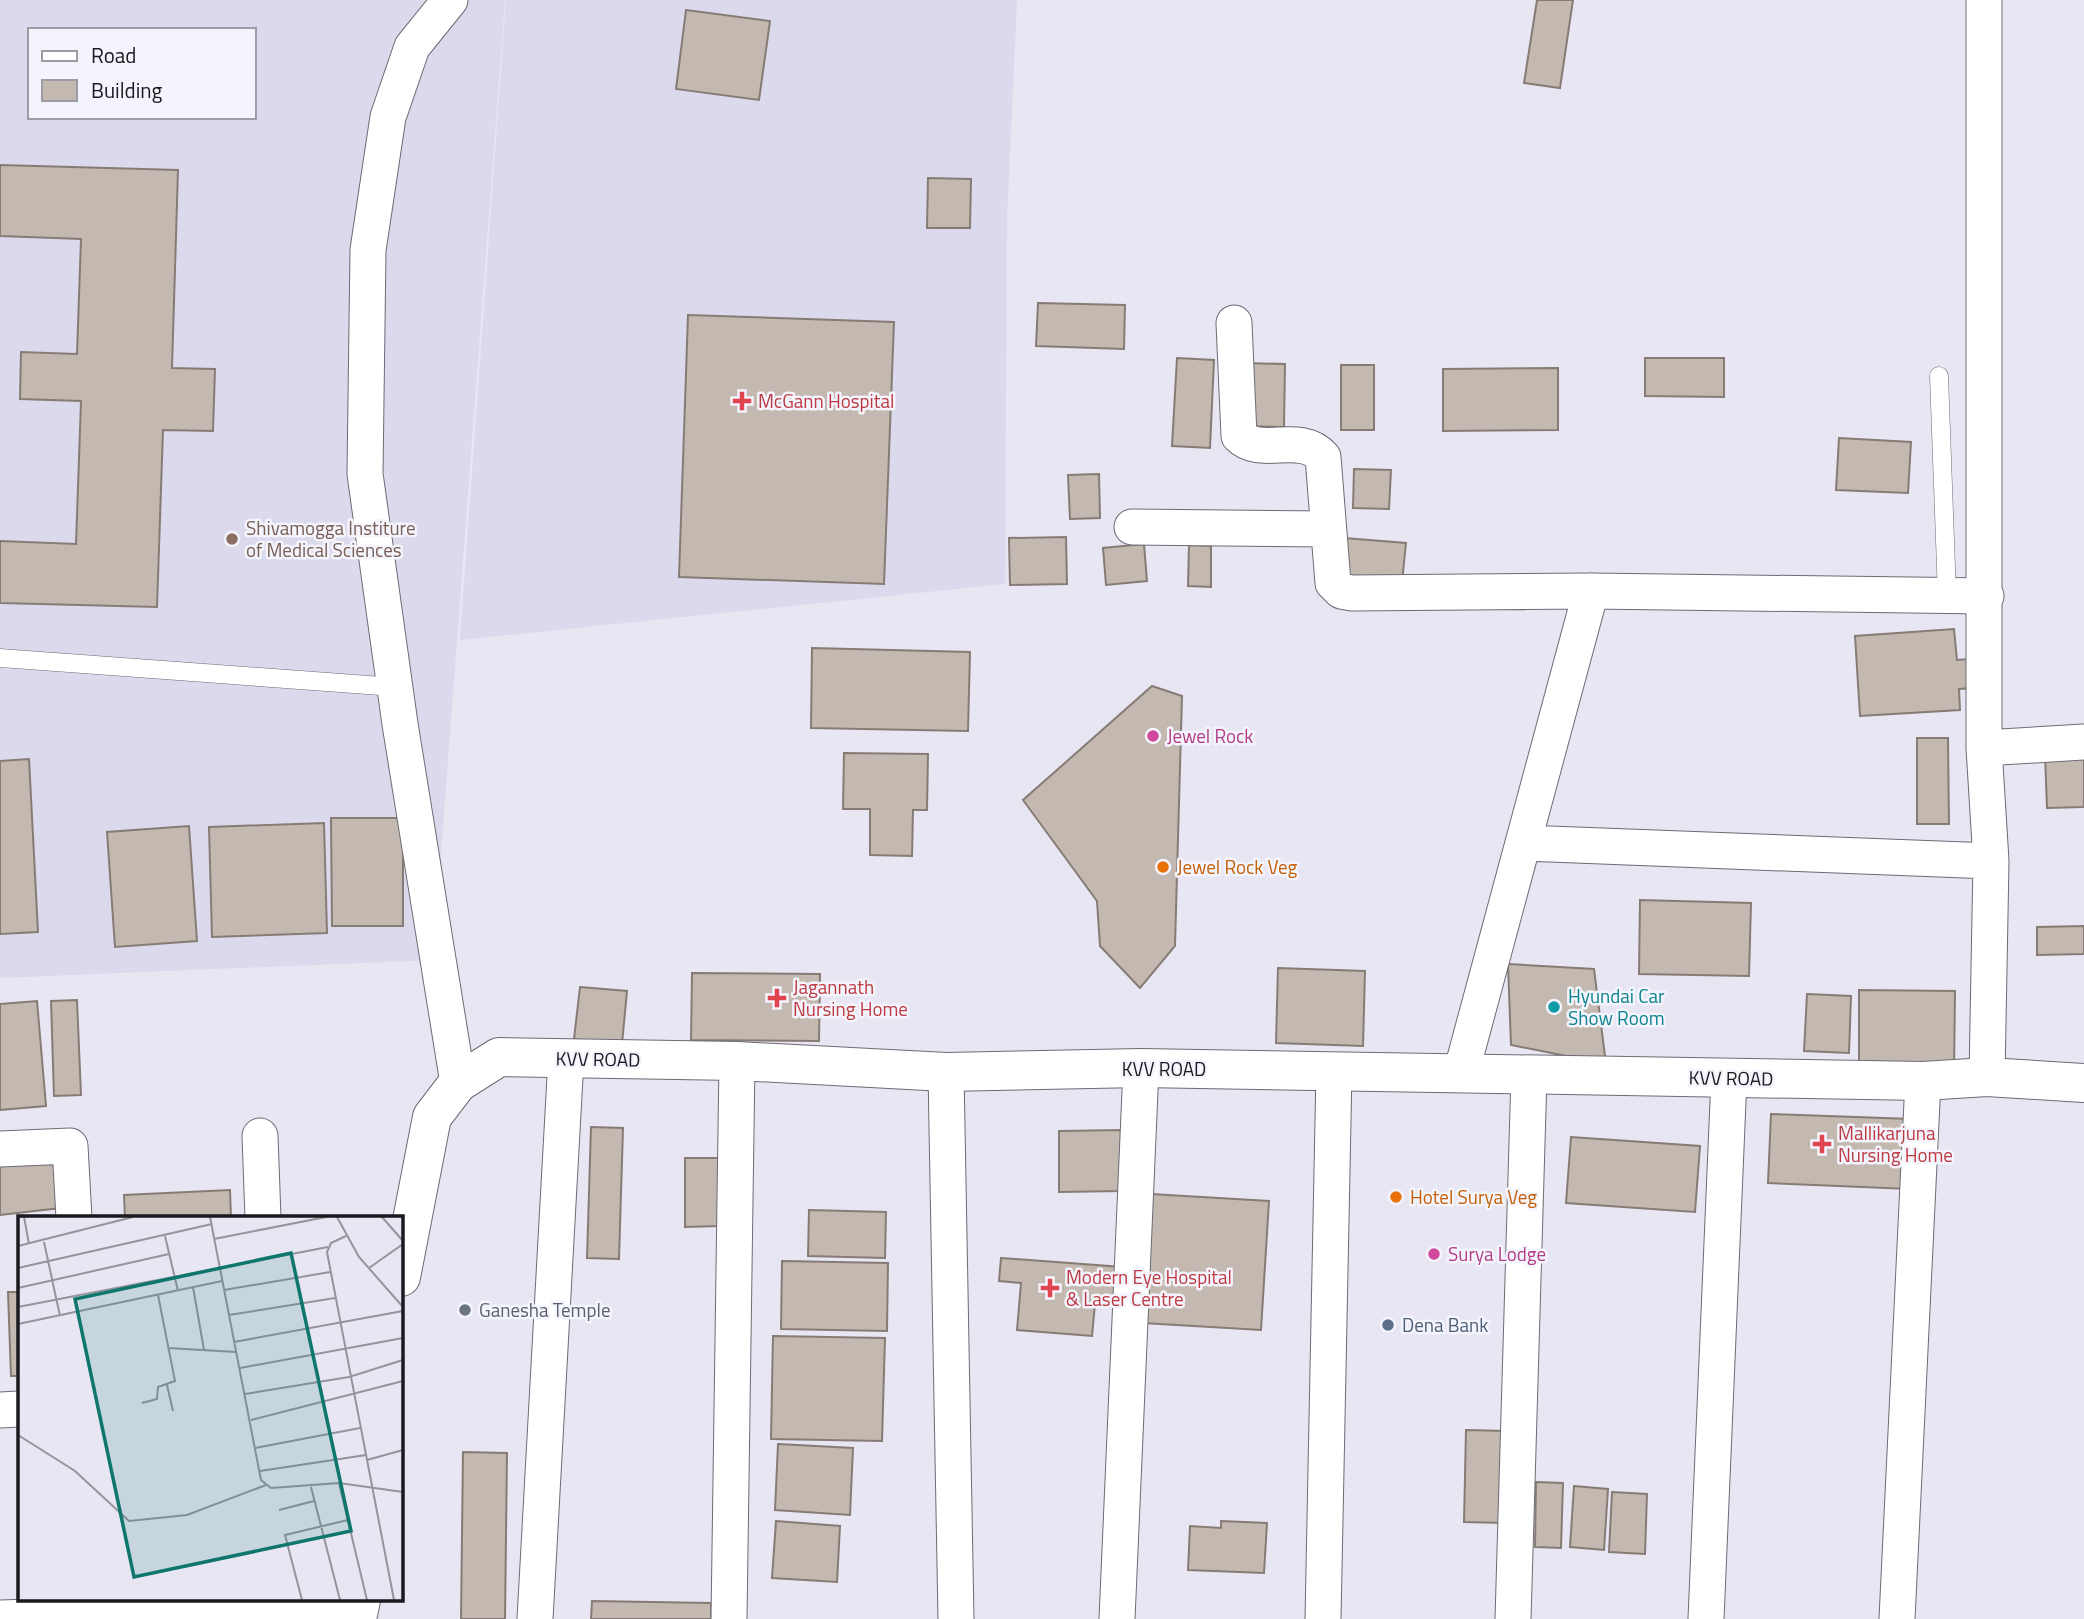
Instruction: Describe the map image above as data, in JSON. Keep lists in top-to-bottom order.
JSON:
{
  "streets": {
    "main road": ["KVV ROAD"]
  },
  "places": {
    "health": [
      "McGann Hospital",
      "Jagannath Nursing Home",
      "Mallikarjuna Nursing Home",
      "Modern Eye Hospital & Laser Centre"
    ],
    "other": [
      "Shivamogga Institure of Medical Sciences",
      "Jewel Rock",
      "Jewel Rock Veg",
      "Hyundai Car Show Room",
      "Hotel Surya Veg",
      "Surya Lodge",
      "Ganesha Temple",
      "Dena Bank"
    ]
  },
  "legend": ["Road", "Building"]
}
